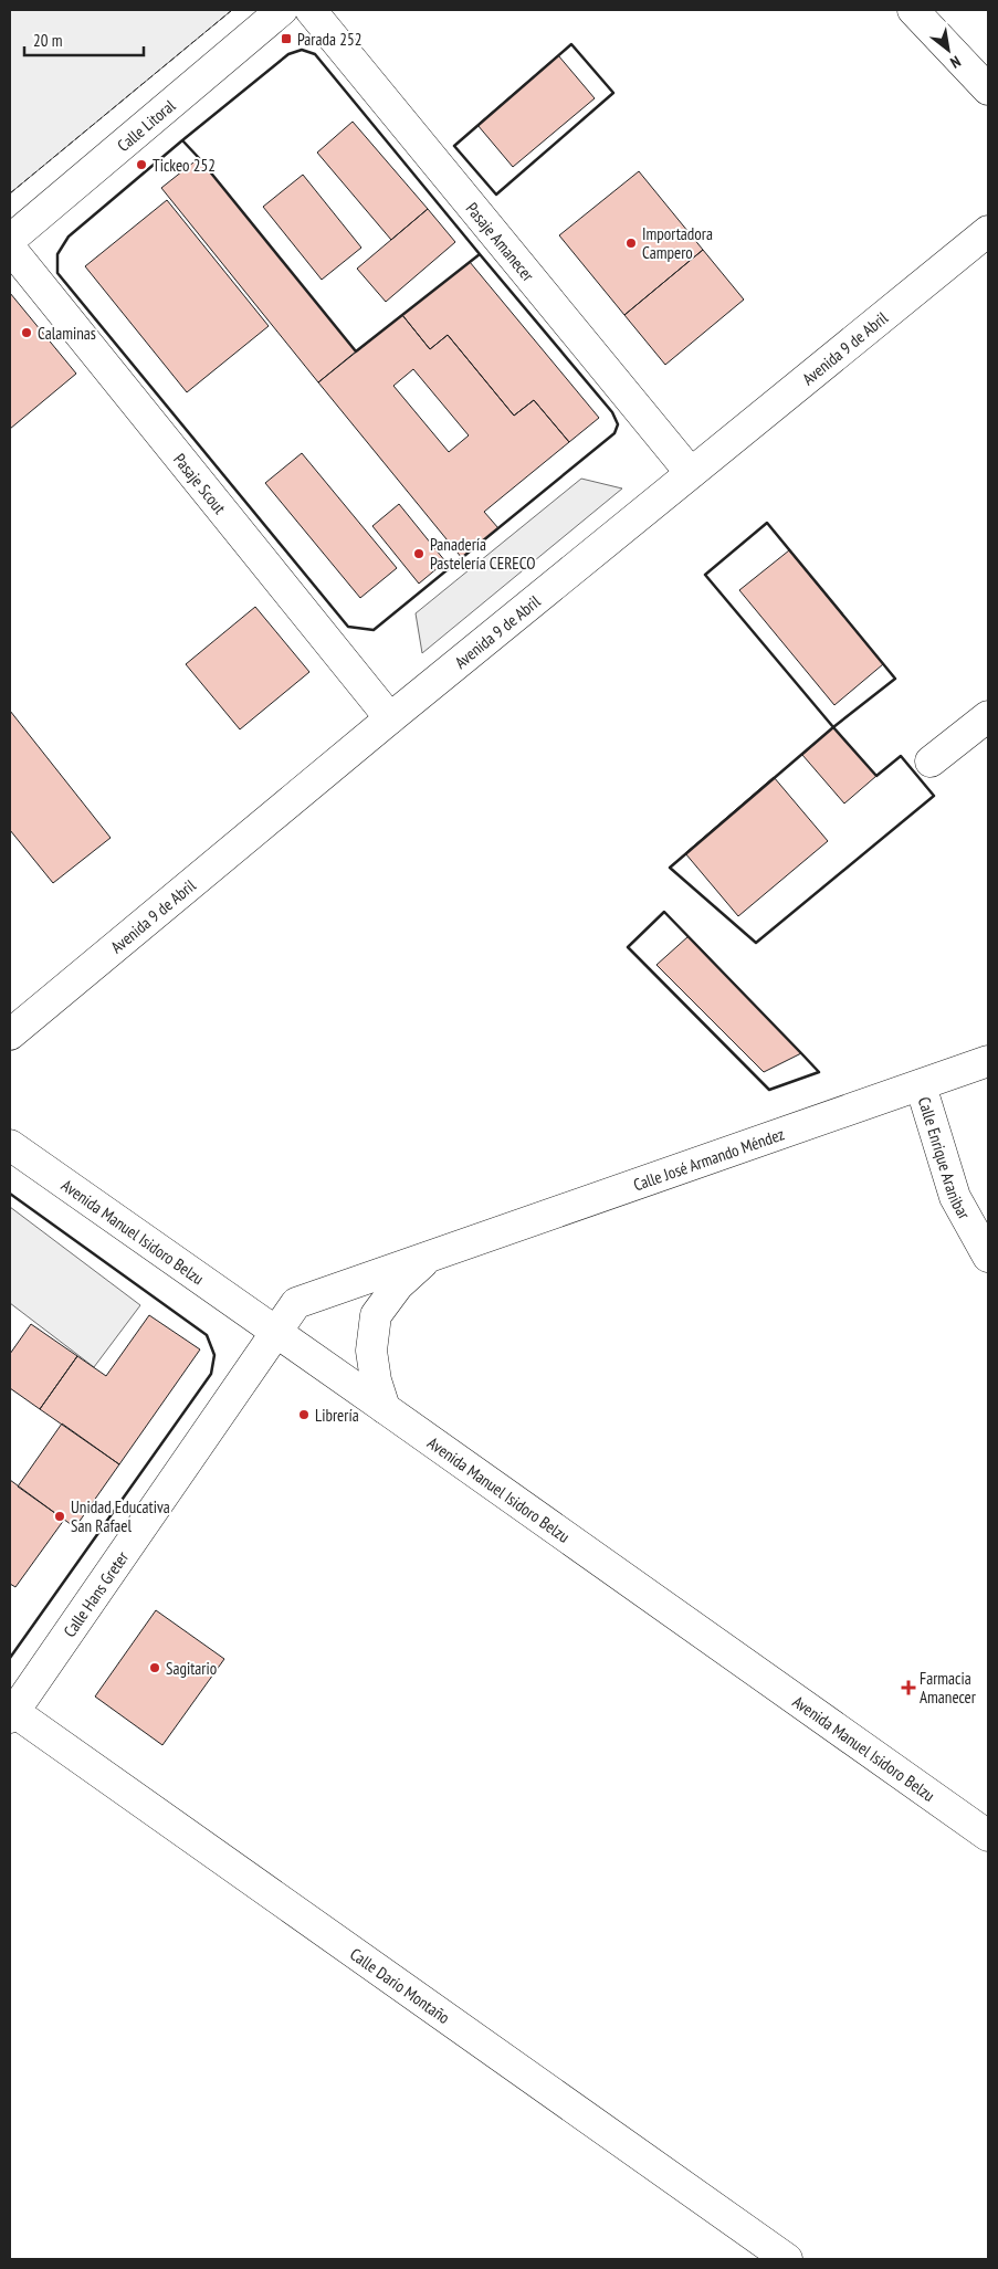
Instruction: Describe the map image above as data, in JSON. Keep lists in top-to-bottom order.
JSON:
{
  "streets": {
    "street": [
      "Calle Litoral",
      "Pasaje Amanecer",
      "Avenida 9 de Abril",
      "Pasaje Scout",
      "Calle Enrique Aranibar",
      "Calle José Armando Méndez",
      "Avenida Manuel Isidoro Belzu",
      "Calle Hans Greter",
      "Calle Dario Montaño"
    ]
  },
  "crossings": [
    ["Pasaje Amanecer", "Avenida 9 de Abril"],
    ["Avenida 9 de Abril", "Pasaje Scout"],
    ["Calle Enrique Aranibar", "Calle José Armando Méndez"],
    ["Calle José Armando Méndez", "Avenida Manuel Isidoro Belzu"],
    ["Calle José Armando Méndez", "Calle Hans Greter"],
    ["Avenida Manuel Isidoro Belzu", "Calle Hans Greter"],
    ["Calle Hans Greter", "Calle Dario Montaño"]
  ],
  "places": {
    "transit": ["Parada 252"],
    "other": [
      "Tickeo 252",
      "Importadora Campero",
      "Calaminas",
      "Panadería Pastelería CERECO",
      "Librería",
      "Unidad Educativa San Rafael",
      "Sagitario"
    ],
    "health": ["Farmacia Amanecer"]
  },
  "scale_bar": "20 m",
  "north": "bottom right"
}
